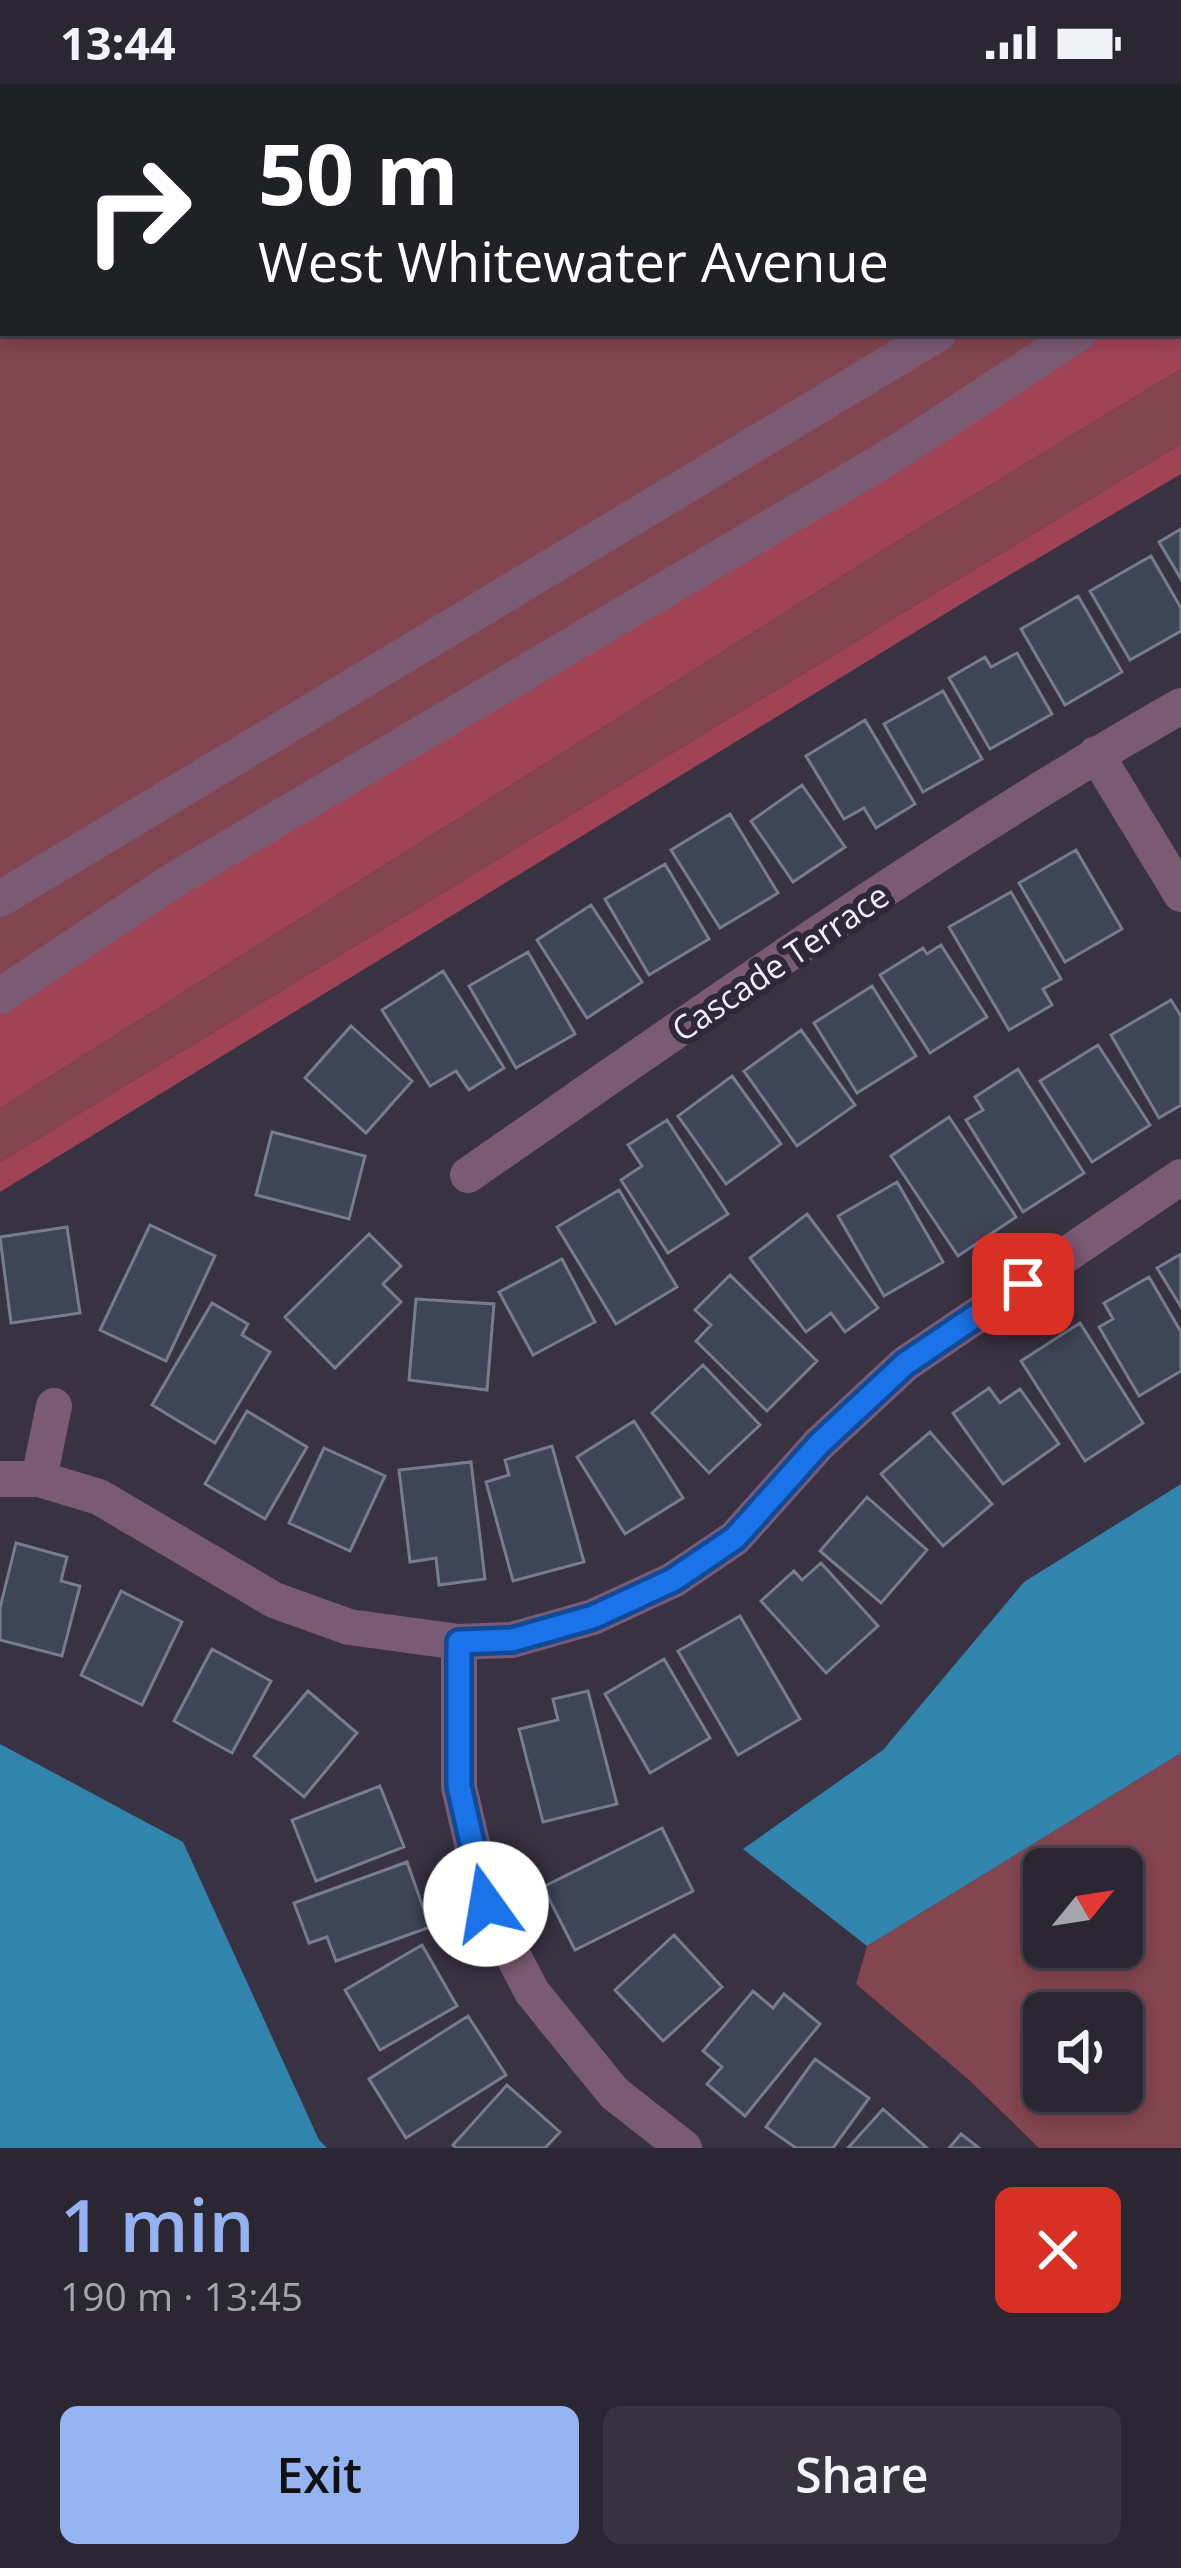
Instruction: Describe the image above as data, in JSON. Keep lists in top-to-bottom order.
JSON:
{
  "streets": {
    "street": ["Cascade Terrace"]
  },
  "north": "top right",
  "page": {
    "status": "13:44",
    "turn": ["50 m", "West Whitewater Avenue"],
    "heading": ["1 min", "190 m · 13:45"],
    "buttons": ["Exit", "Share"]
  }
}
